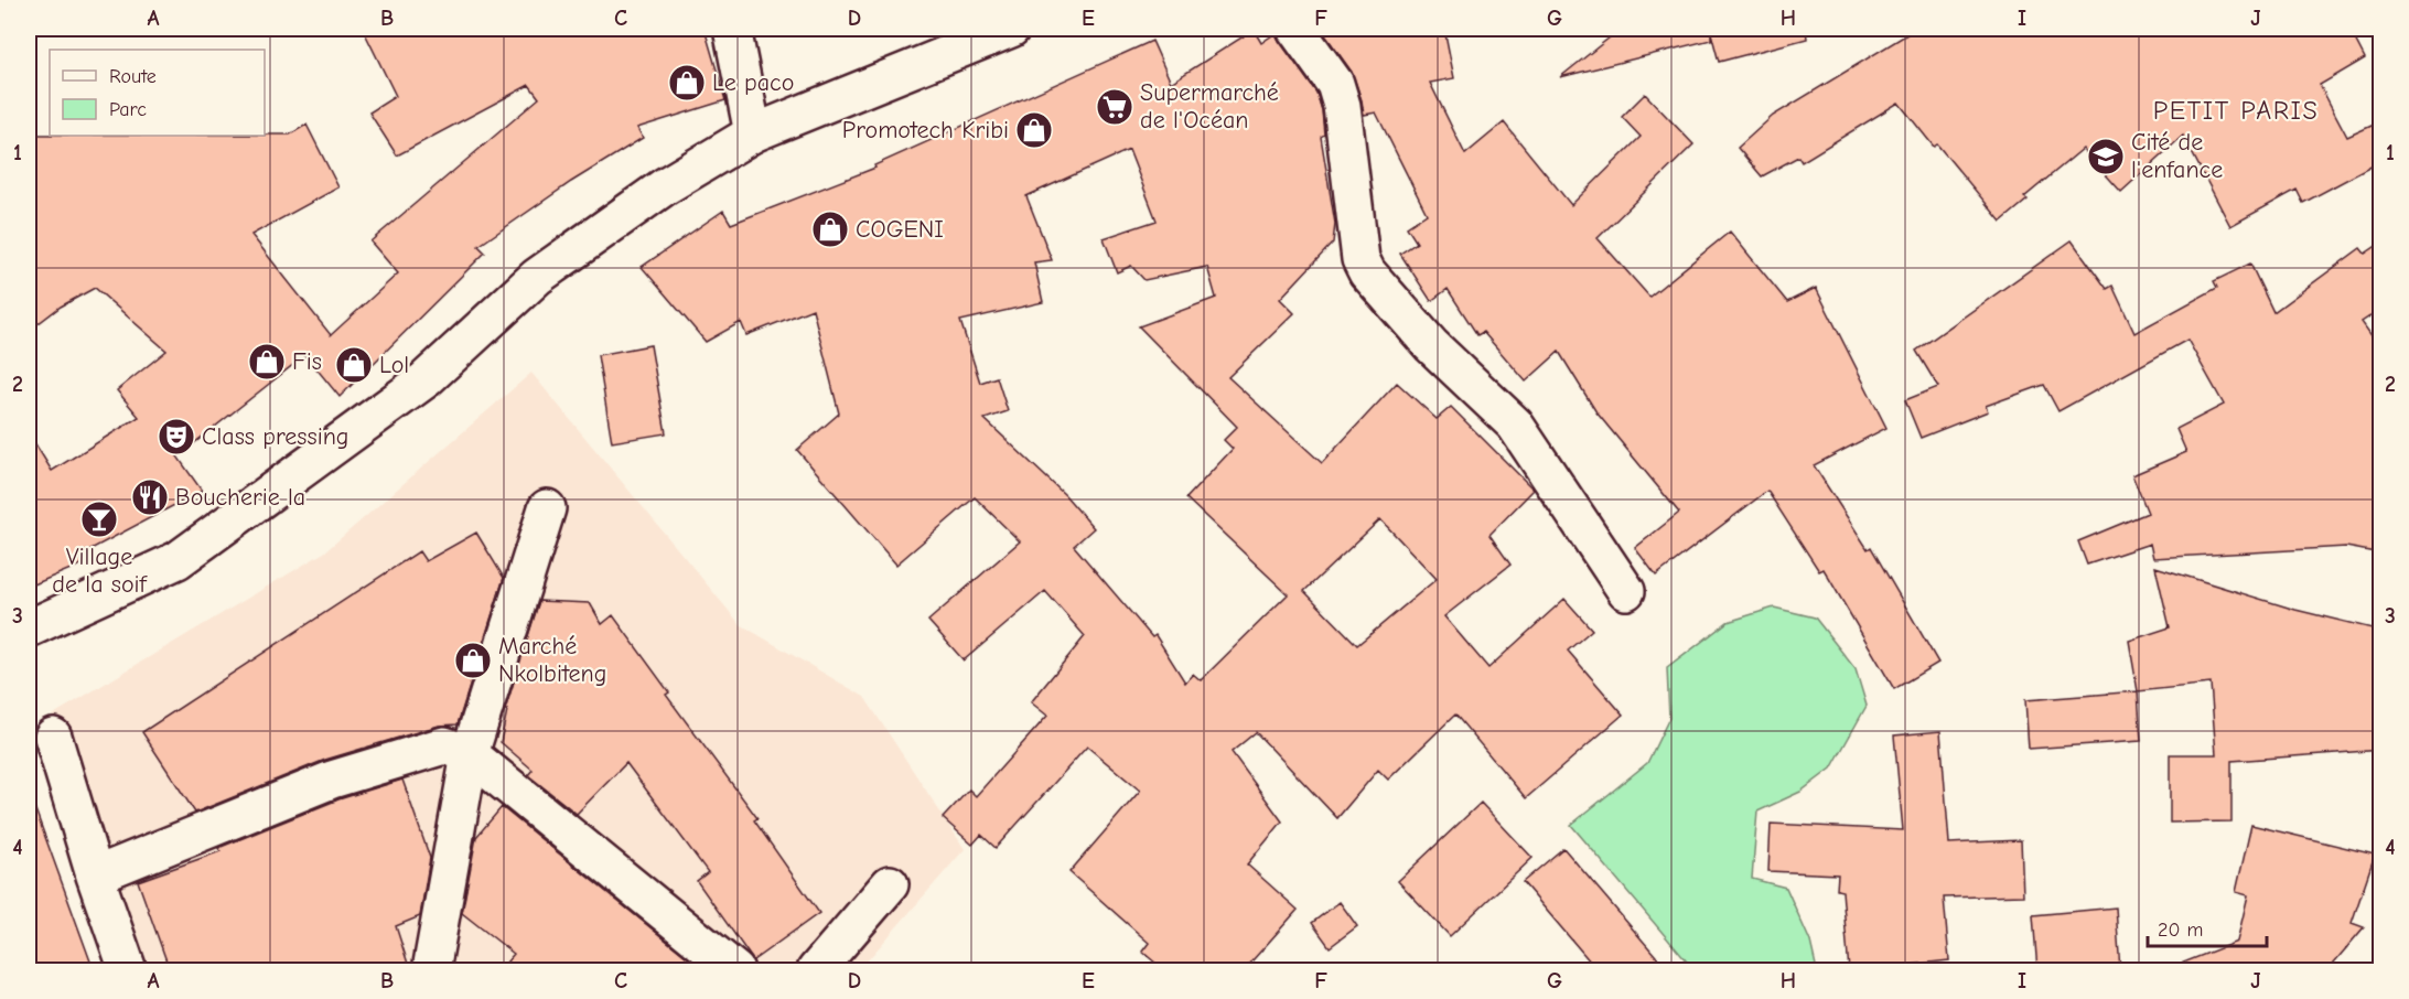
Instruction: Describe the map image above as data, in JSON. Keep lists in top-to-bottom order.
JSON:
{
  "districts": ["PETIT PARIS"],
  "places": {
    "shop": [
      "Le paco",
      "Promotech Kribi",
      "COGENI",
      "Fis",
      "Lol",
      "Marché Nkolbiteng"
    ],
    "supermarket": ["Supermarché de l'Océan"],
    "school or university": ["Cité de l'enfance"],
    "theatre": ["Class pressing"],
    "restaurant": ["Boucherie la"],
    "bar": ["Village de la soif"]
  },
  "legend": ["Route", "Parc"],
  "scale_bar": "20 m",
  "grid": {
    "columns": [
      "A",
      "B",
      "C",
      "D",
      "E",
      "F",
      "G",
      "H",
      "I",
      "J"
    ],
    "rows": [
      "1",
      "2",
      "3",
      "4"
    ]
  }
}
